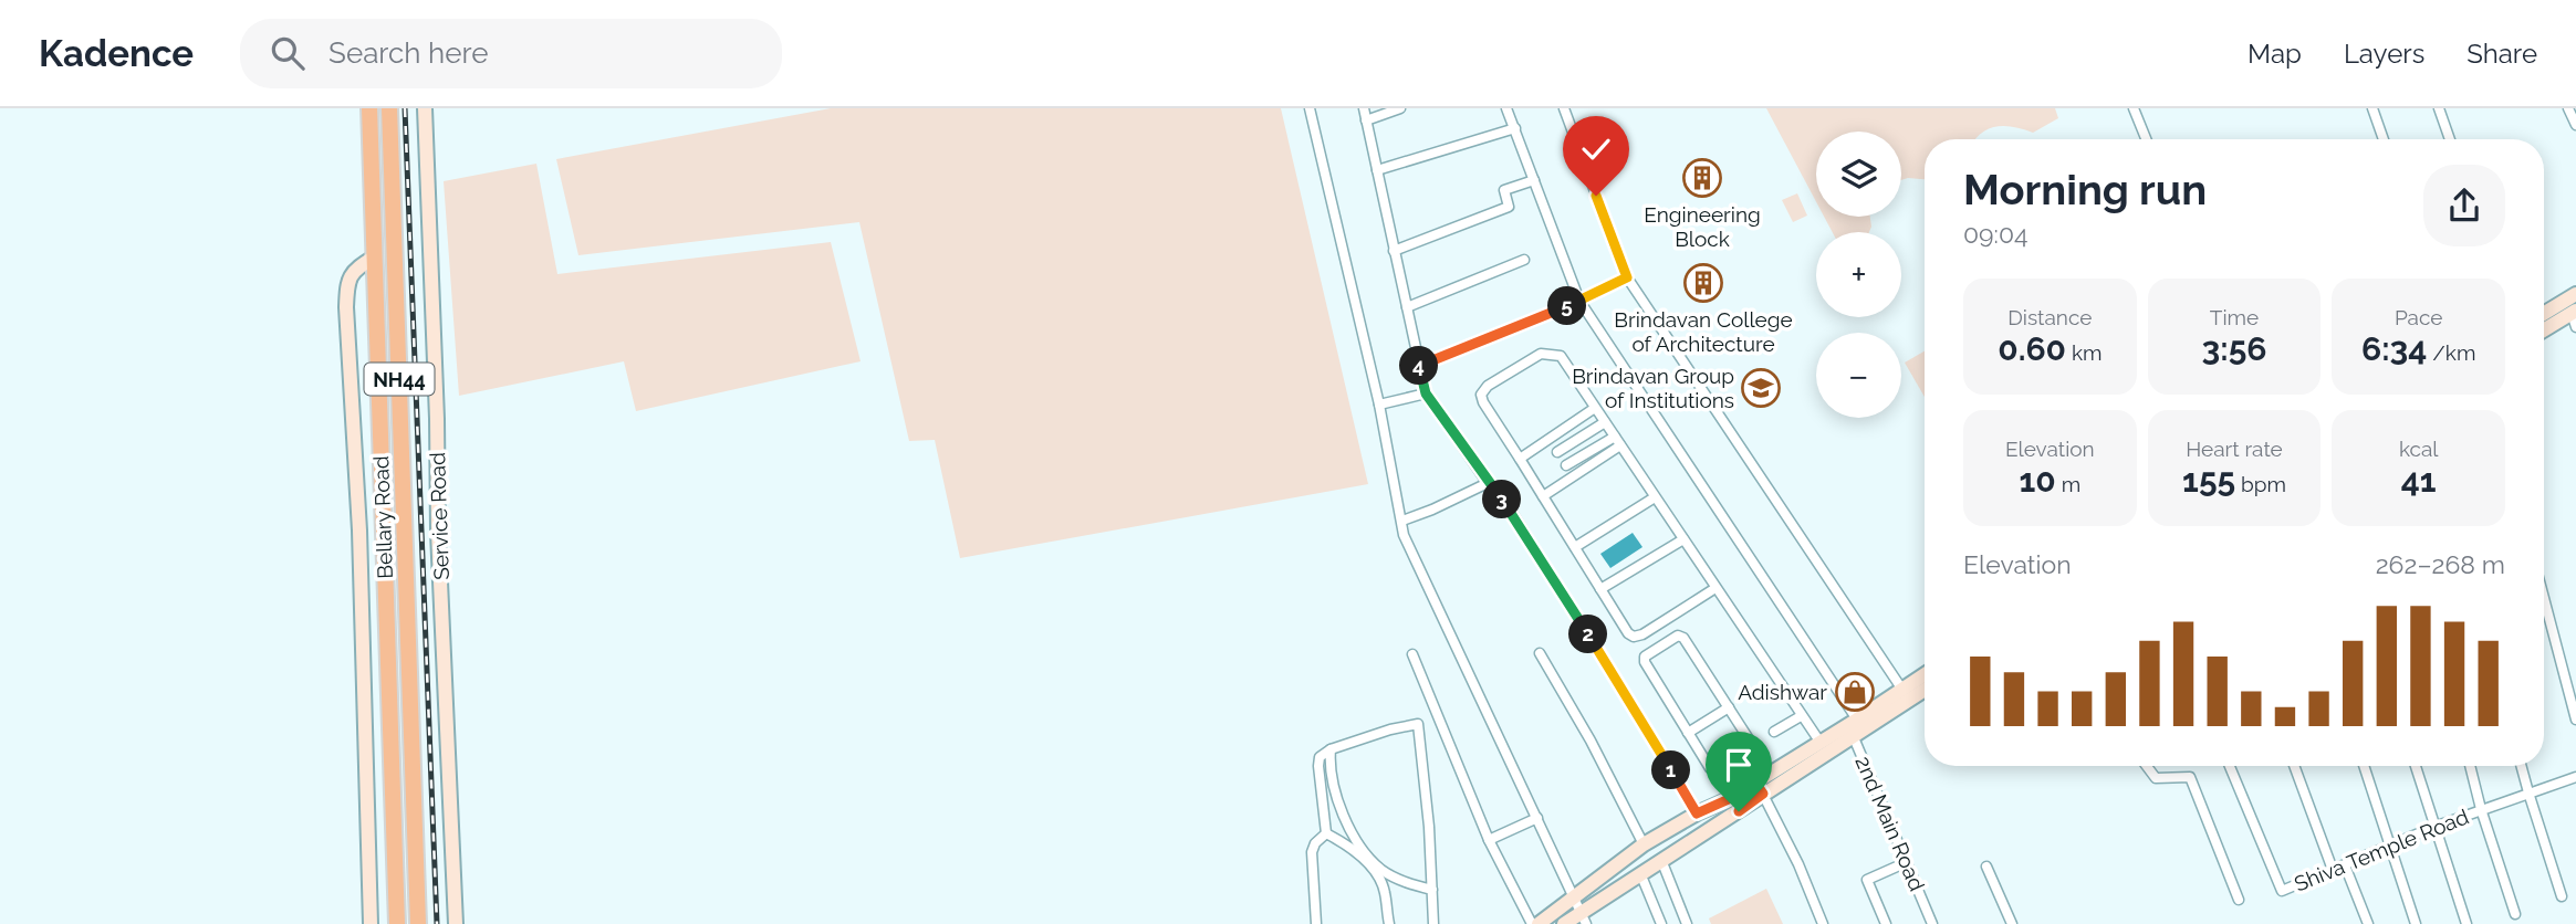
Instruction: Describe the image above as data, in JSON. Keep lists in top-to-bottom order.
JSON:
{
  "streets": {
    "highway": ["NH44", "Bellary Road"],
    "main road": ["Service Road"],
    "street": ["2nd Main Road", "Shiva Temple Road"]
  },
  "places": {
    "building": ["Engineering Block", "Brindavan College of Architecture"],
    "school or university": ["Brindavan Group of Institutions"],
    "shop": ["Adishwar"]
  },
  "page": {
    "header": "Kadence",
    "search": "Search here",
    "nav": ["Map", "Layers", "Share"],
    "map_buttons": ["+", "−"],
    "heading": ["Morning run", "09:04"],
    "stats": [
      ["Distance", "0.60 km"],
      ["Time", "3:56"],
      ["Pace", "6:34 /km"],
      ["Elevation", "10 m"],
      ["Heart rate", "155 bpm"],
      ["kcal", "41"]
    ],
    "pins": [
      "5",
      "4",
      "3",
      "2",
      "1"
    ],
    "chart": ["Elevation", "262–268 m"]
  }
}
